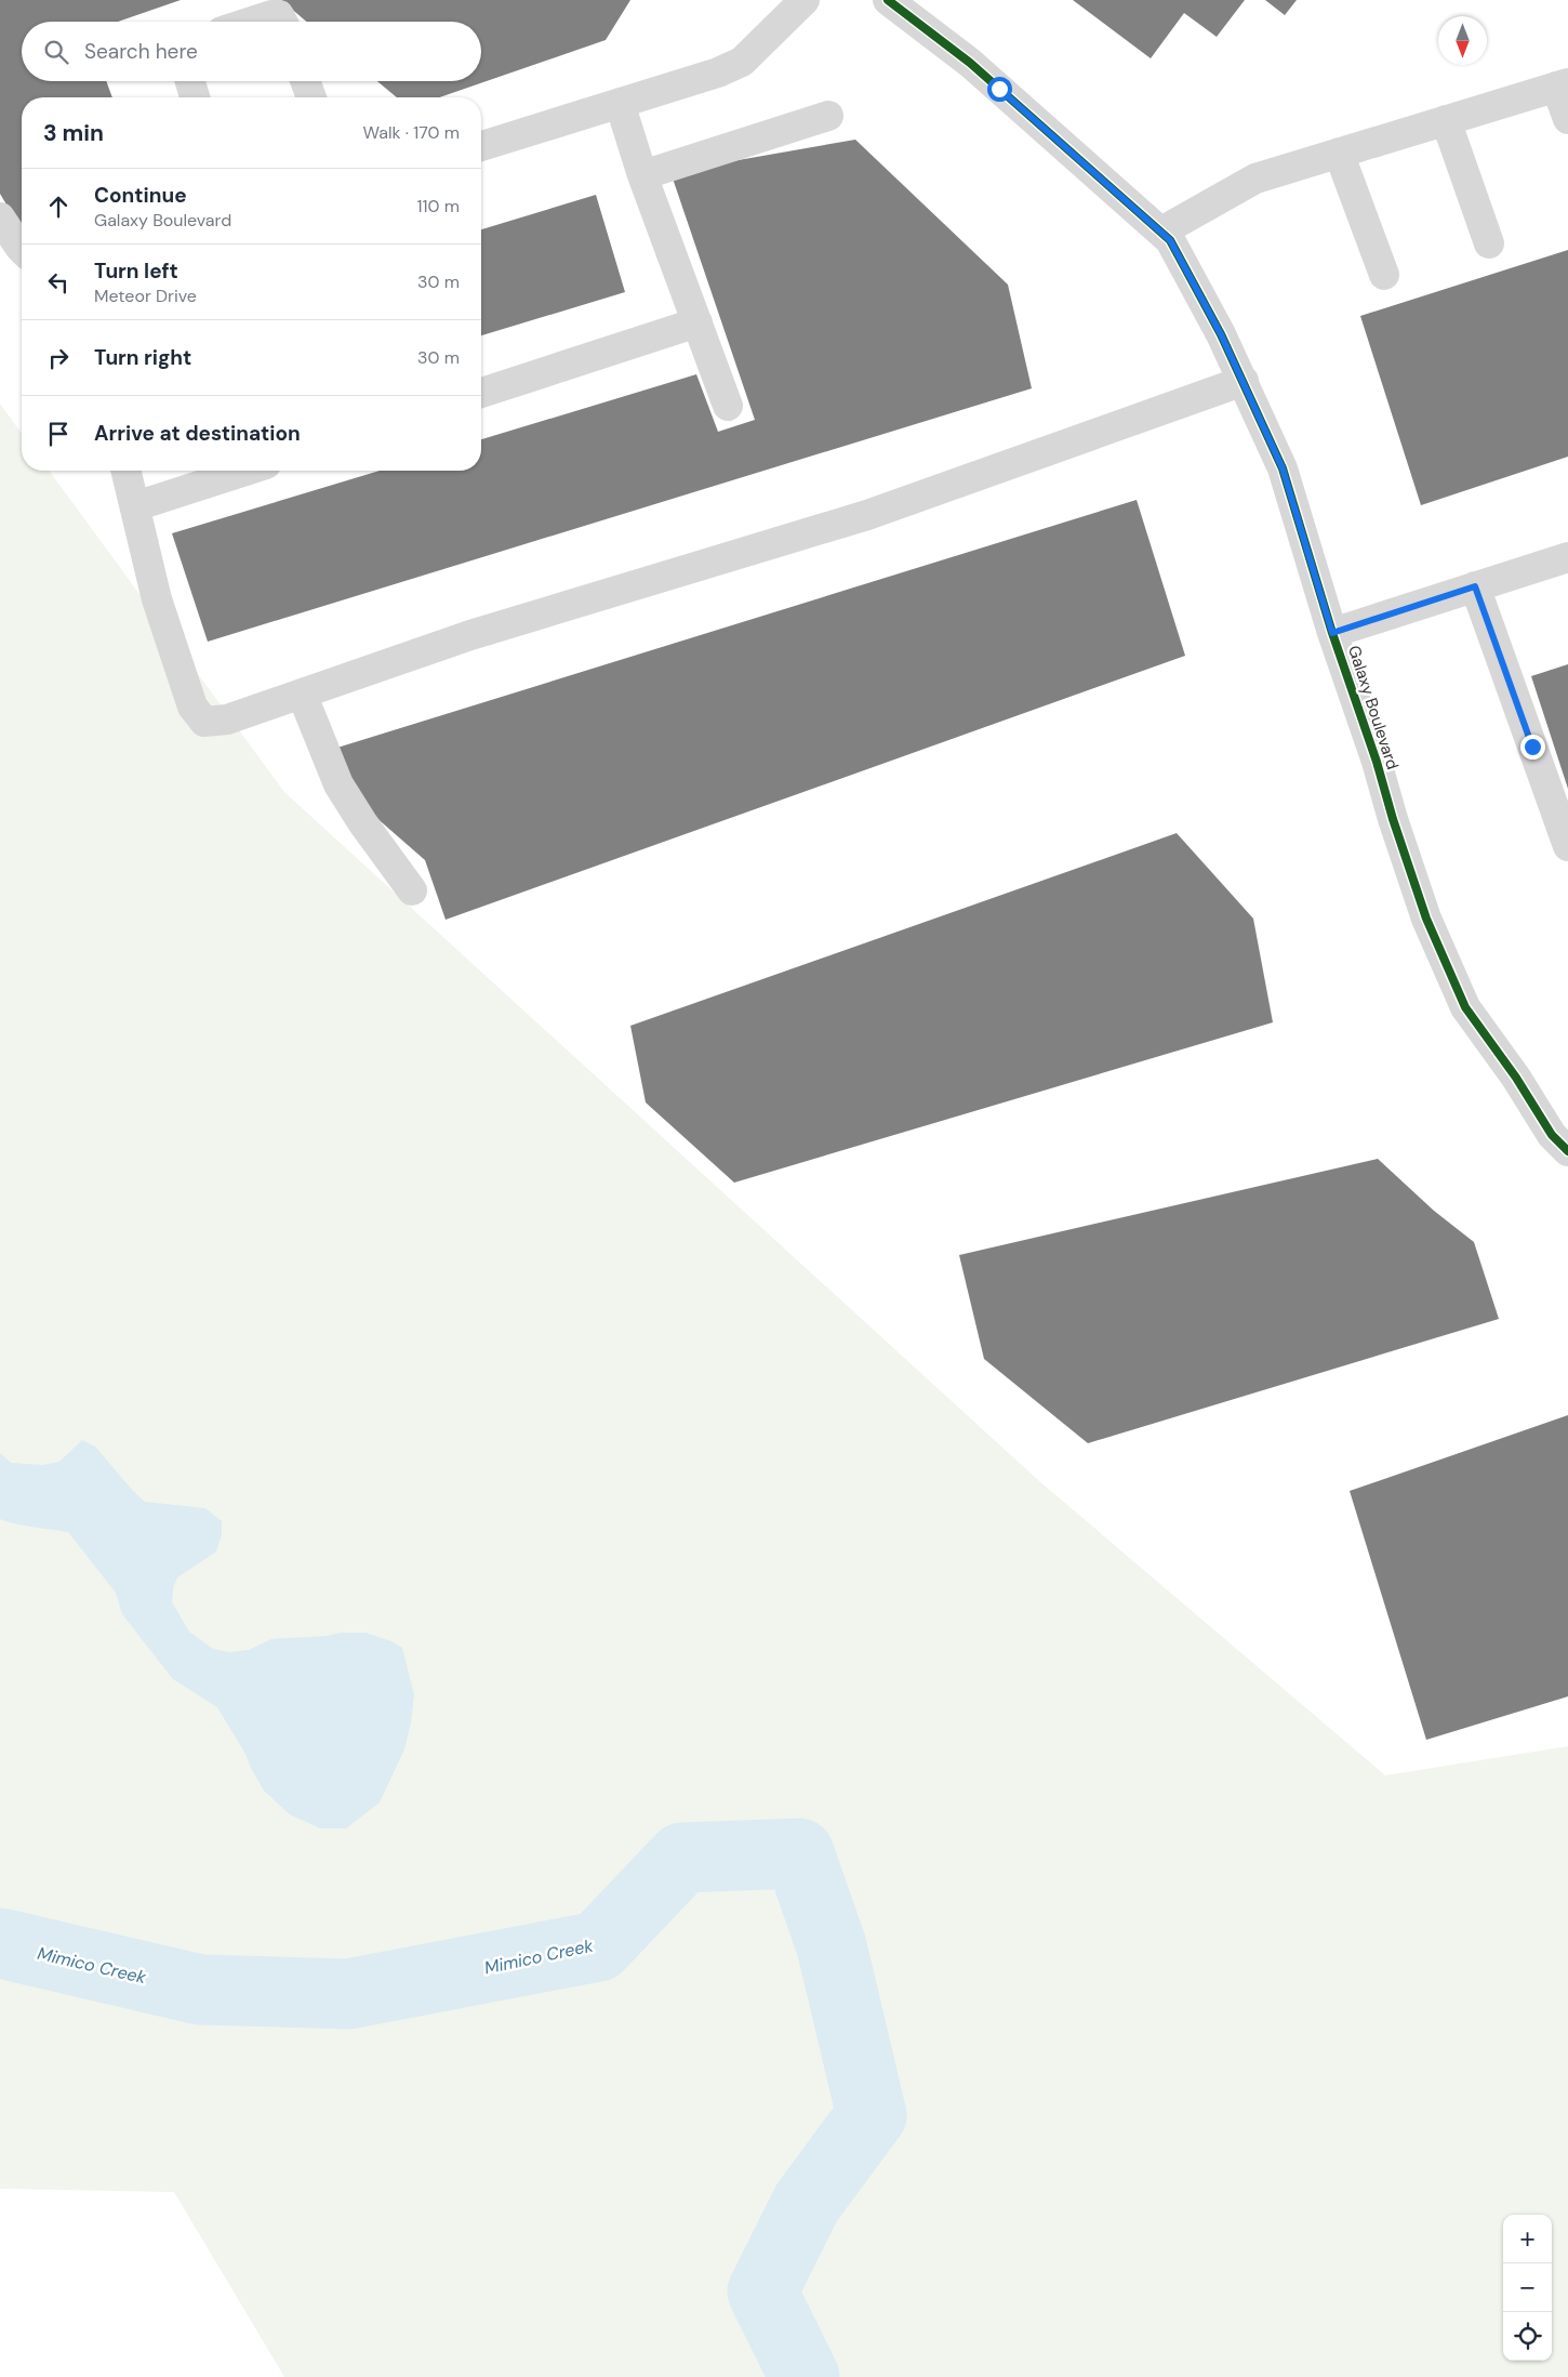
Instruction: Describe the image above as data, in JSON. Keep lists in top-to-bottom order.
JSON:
{
  "streets": {
    "street": ["Galaxy Boulevard"]
  },
  "water": ["Mimico Creek"],
  "north": "bottom",
  "page": {
    "search": "Search here",
    "heading": ["3 min", "Walk · 170 m"],
    "list": [
      ["Continue", "Galaxy Boulevard", "110 m"],
      ["Turn left", "Meteor Drive", "30 m"],
      ["Turn right", "30 m"],
      "Arrive at destination"
    ],
    "map_buttons": ["+", "−"]
  }
}
